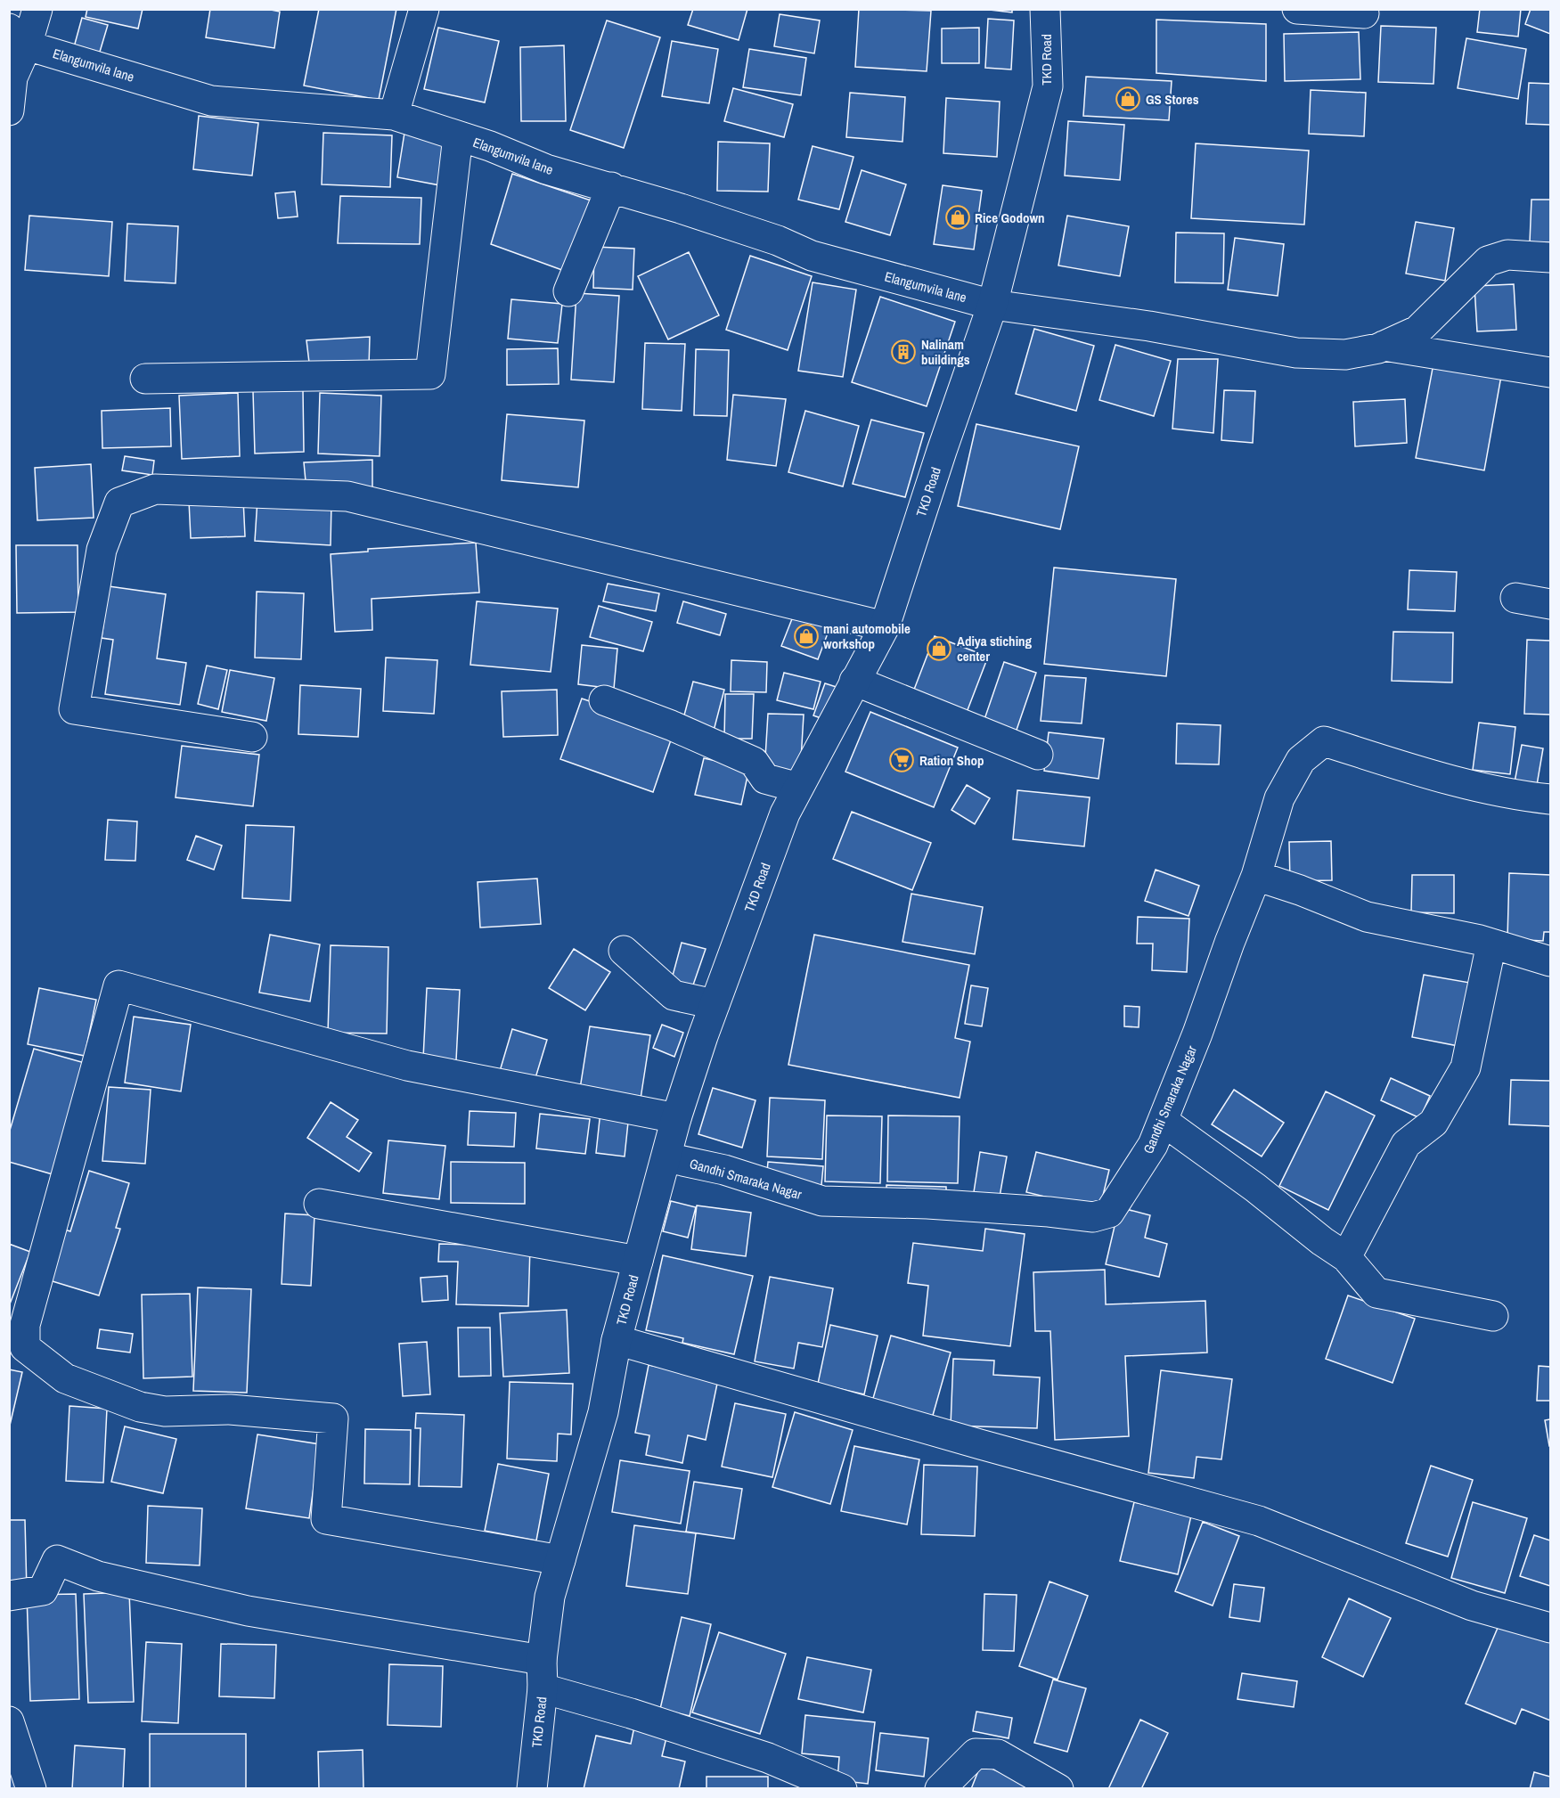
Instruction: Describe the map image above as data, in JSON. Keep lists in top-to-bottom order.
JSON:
{
  "streets": {
    "street": ["TKD Road", "Elangumvila lane", "Gandhi Smaraka Nagar"]
  },
  "crossings": [
    ["TKD Road", "Elangumvila lane"],
    ["TKD Road", "Gandhi Smaraka Nagar"]
  ],
  "places": {
    "shop": [
      "GS Stores",
      "Rice Godown",
      "mani automobile workshop",
      "Adiya stiching center"
    ],
    "building": ["Nalinam buildings"],
    "supermarket": ["Ration Shop"]
  }
}
